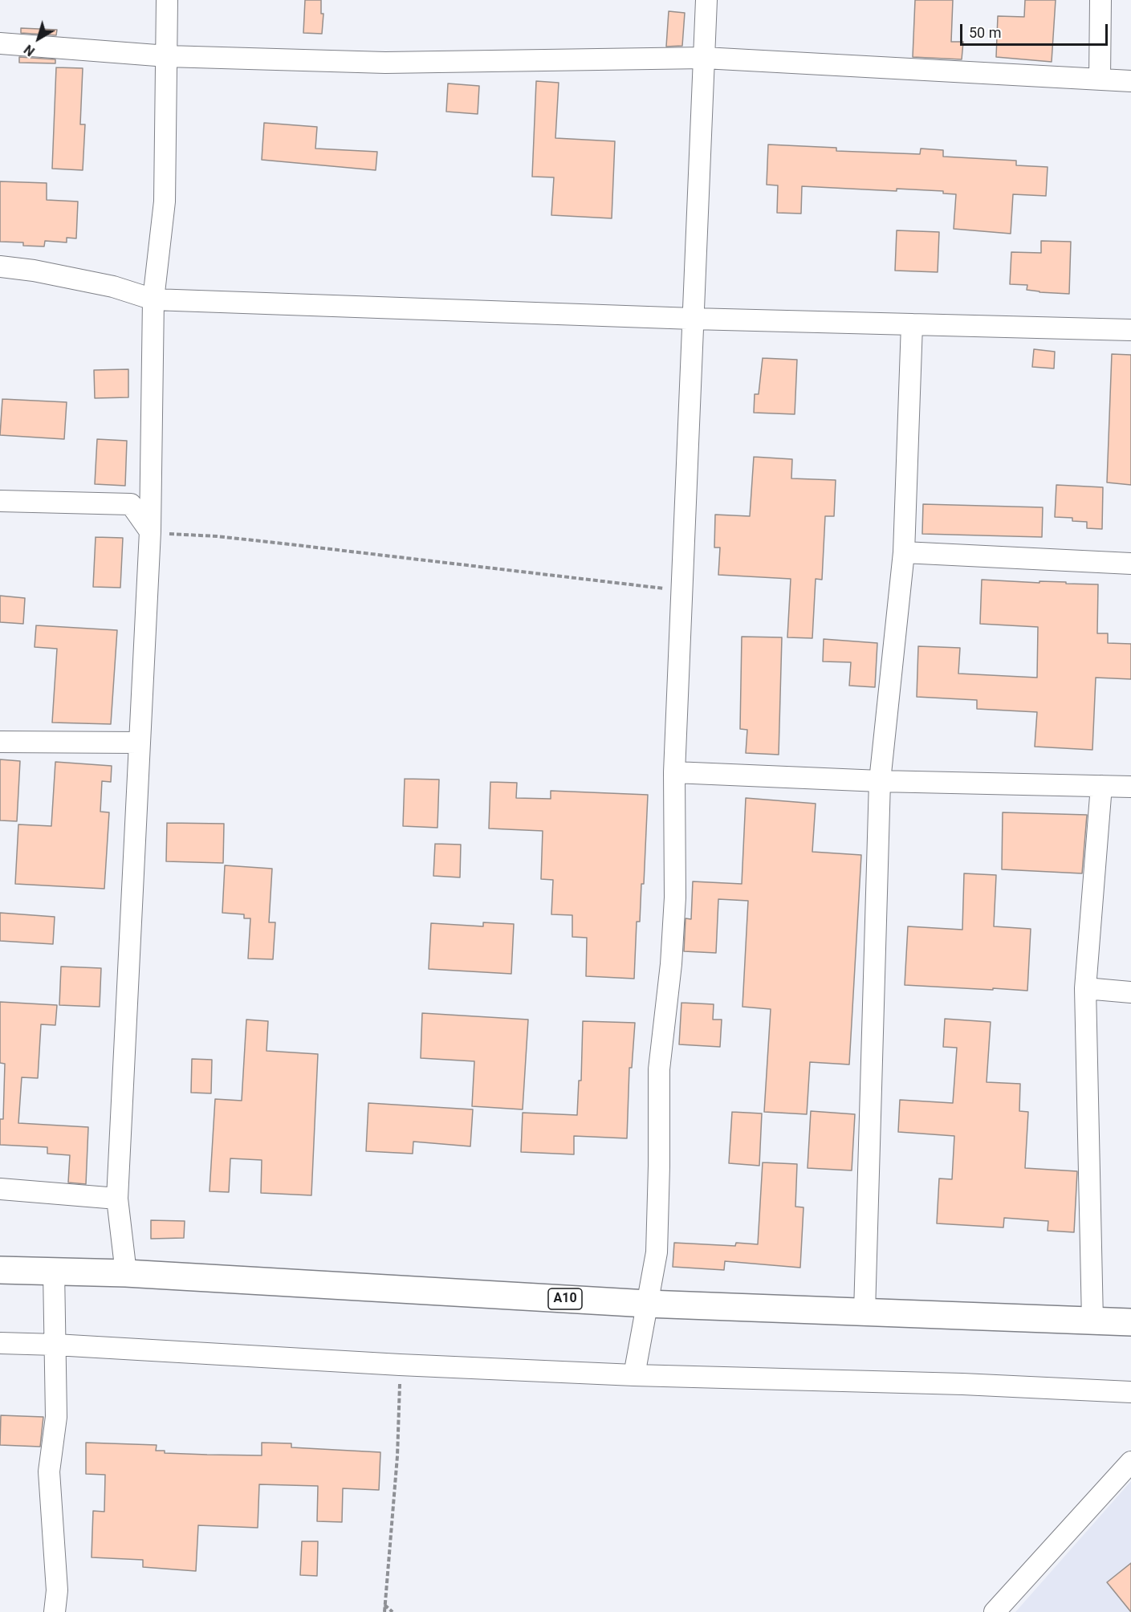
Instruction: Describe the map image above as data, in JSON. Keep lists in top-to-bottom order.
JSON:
{
  "streets": {
    "main road": ["A10"]
  },
  "scale_bar": "50 m",
  "north": "bottom left"
}
